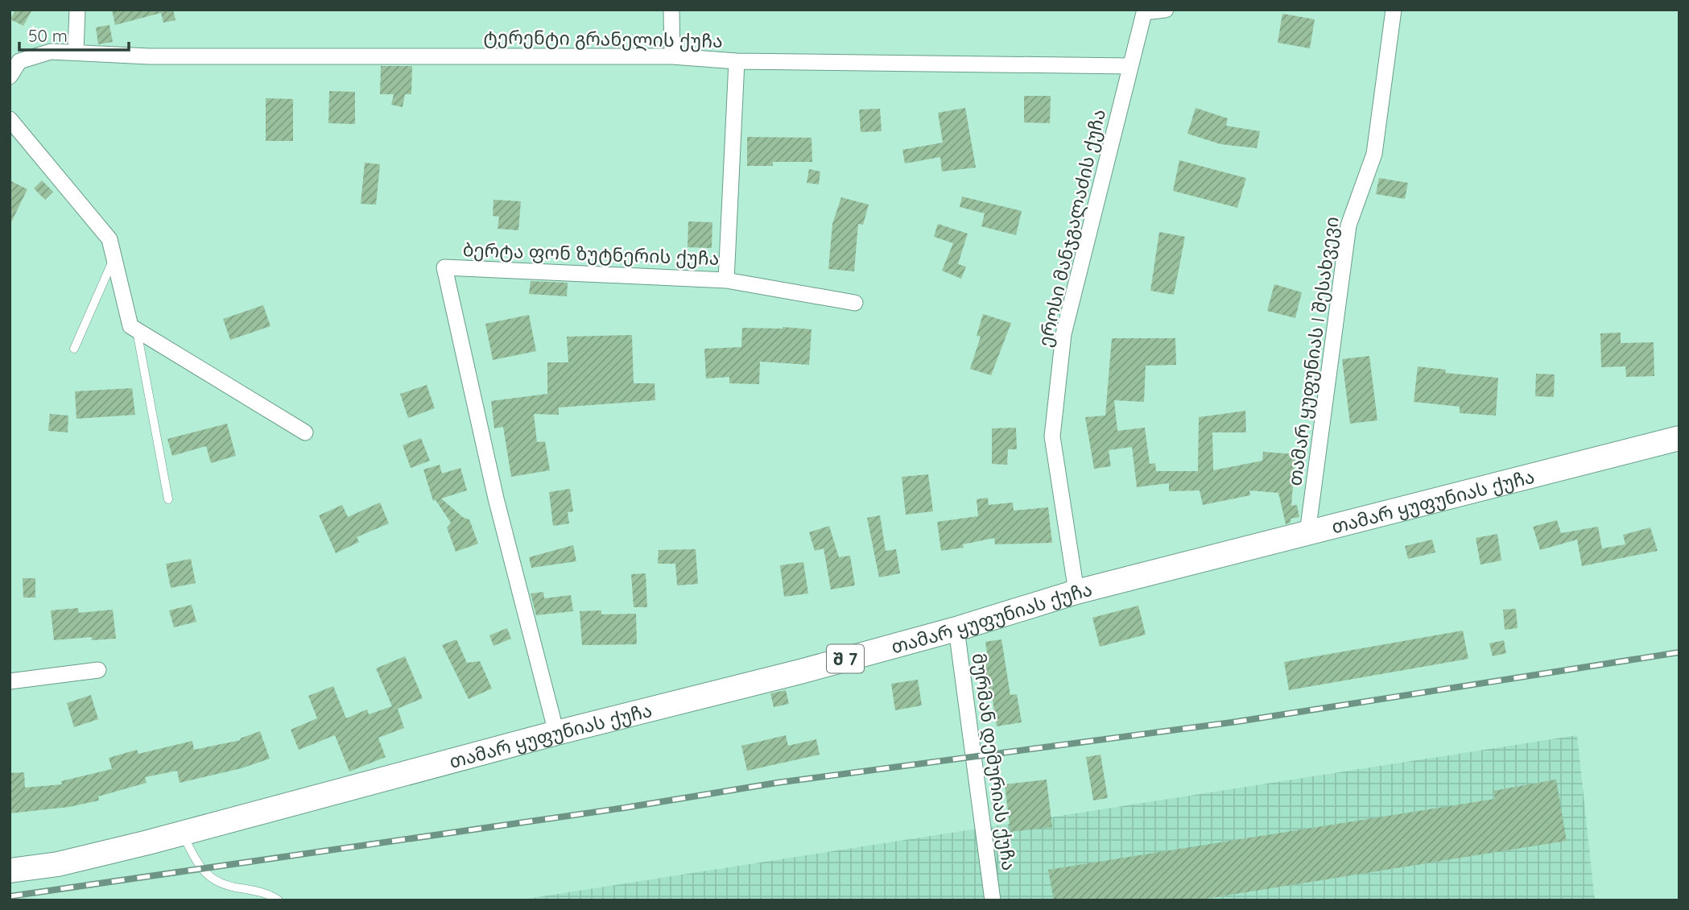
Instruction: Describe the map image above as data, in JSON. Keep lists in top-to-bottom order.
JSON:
{
  "streets": {
    "main road": ["თამარ ყუფუნიას ქუჩა", "შ 7"],
    "street": [
      "ტერენტი გრანელის ქუჩა",
      "ეროსი მანჯგალაძის ქუჩა",
      "ბერტა ფონ ზუტნერის ქუჩა",
      "თამარ ყუფუნიას I შესახვევი",
      "მურმან დემურიას ქუჩა"
    ]
  },
  "crossings": [
    ["ტერენტი გრანელის ქუჩა", "ეროსი მანჯგალაძის ქუჩა"],
    ["ტერენტი გრანელის ქუჩა", "ბერტა ფონ ზუტნერის ქუჩა"],
    ["ეროსი მანჯგალაძის ქუჩა", "თამარ ყუფუნიას ქუჩა"],
    ["ბერტა ფონ ზუტნერის ქუჩა", "თამარ ყუფუნიას ქუჩა"],
    ["თამარ ყუფუნიას I შესახვევი", "თამარ ყუფუნიას ქუჩა"],
    ["თამარ ყუფუნიას ქუჩა", "მურმან დემურიას ქუჩა"]
  ],
  "scale_bar": "50 m"
}
